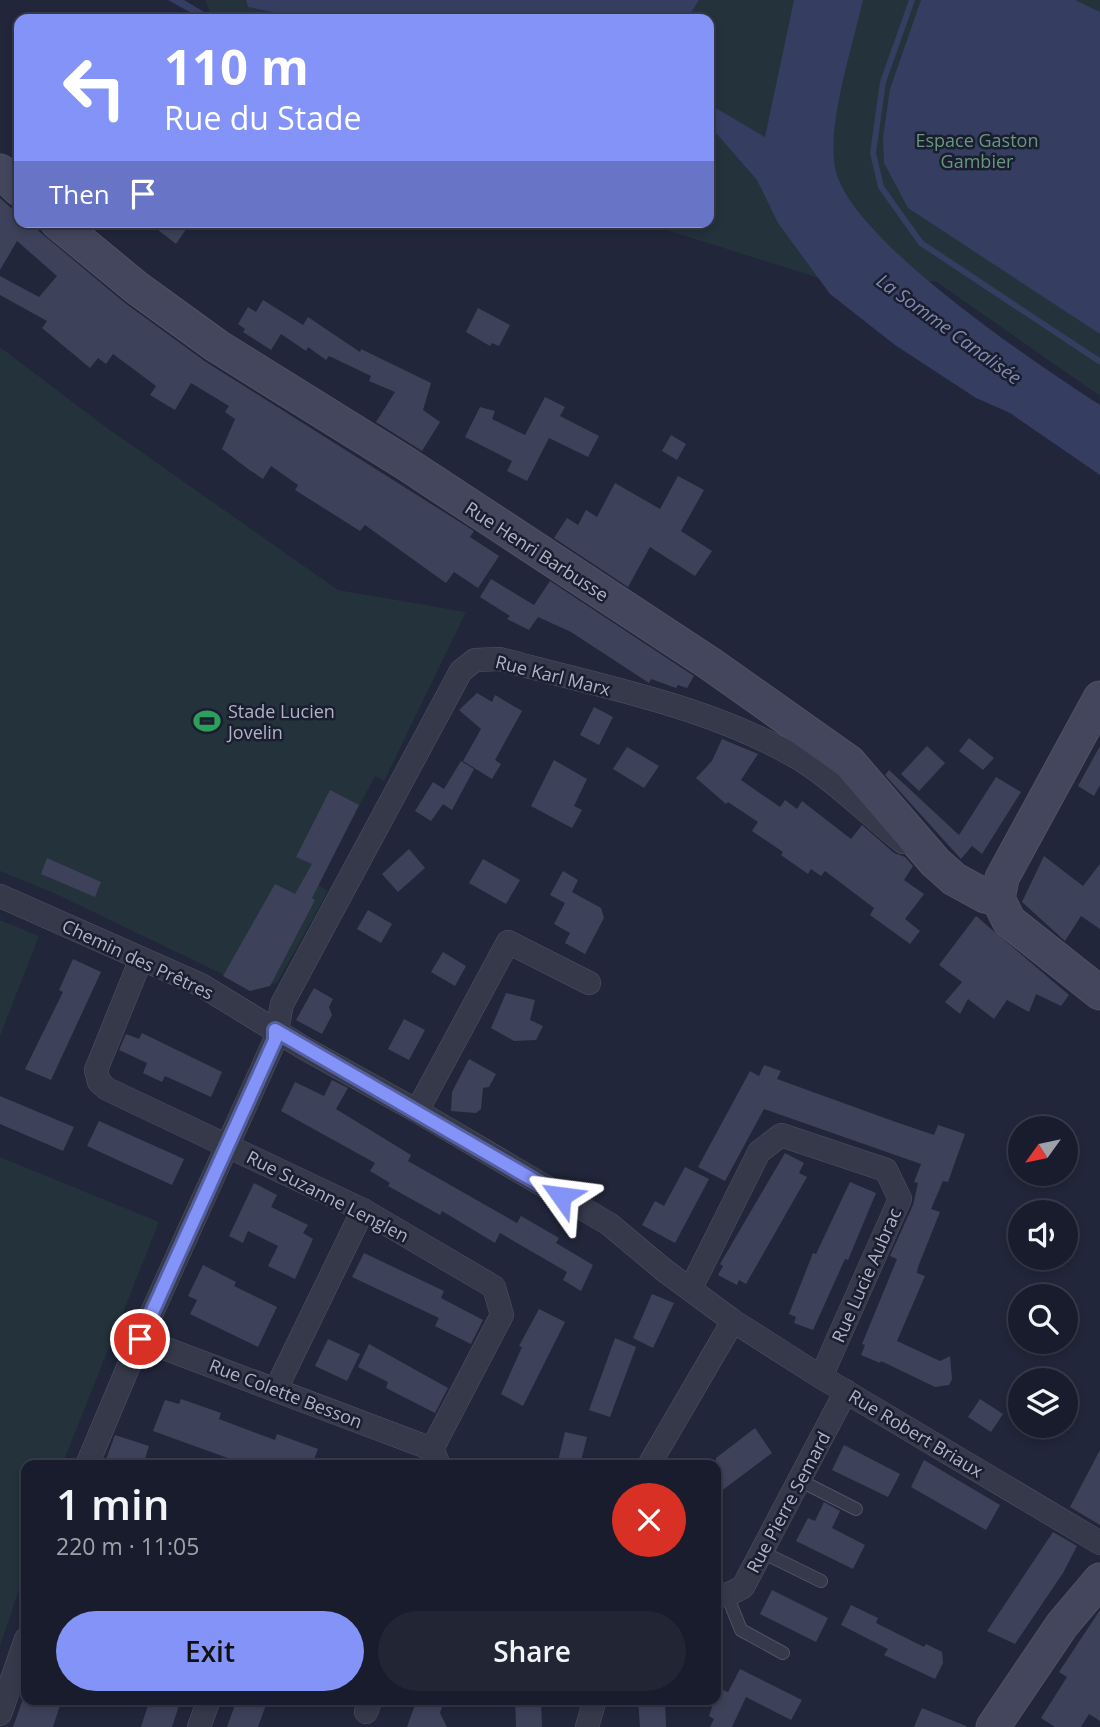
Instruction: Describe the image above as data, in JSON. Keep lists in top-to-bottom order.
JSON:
{
  "streets": {
    "street": [
      "Rue Henri Barbusse",
      "Rue Karl Marx",
      "Chemin des Prêtres",
      "Rue Suzanne Lenglen",
      "Rue Lucie Aubrac",
      "Rue Colette Besson",
      "Rue Robert Briaux",
      "Rue Pierre Semard"
    ]
  },
  "crossings": [
    ["Rue Henri Barbusse", "Rue Karl Marx"],
    ["Rue Karl Marx", "Chemin des Prêtres"],
    ["Rue Karl Marx", "Rue Suzanne Lenglen"],
    ["Rue Karl Marx", "Rue Colette Besson"],
    ["Chemin des Prêtres", "Rue Suzanne Lenglen"],
    ["Chemin des Prêtres", "Rue Lucie Aubrac"],
    ["Chemin des Prêtres", "Rue Robert Briaux"],
    ["Rue Suzanne Lenglen", "Rue Colette Besson"],
    ["Rue Lucie Aubrac", "Rue Robert Briaux"],
    ["Rue Robert Briaux", "Rue Pierre Semard"]
  ],
  "water": ["La Somme Canalisée"],
  "parks": ["Espace Gaston Gambier"],
  "places": {
    "sports": ["Stade Lucien Jovelin"]
  },
  "north": "bottom left",
  "page": {
    "turn": ["110 m", "Rue du Stade"],
    "then": "Then",
    "heading": ["1 min", "220 m · 11:05"],
    "buttons": ["Exit", "Share"]
  }
}
